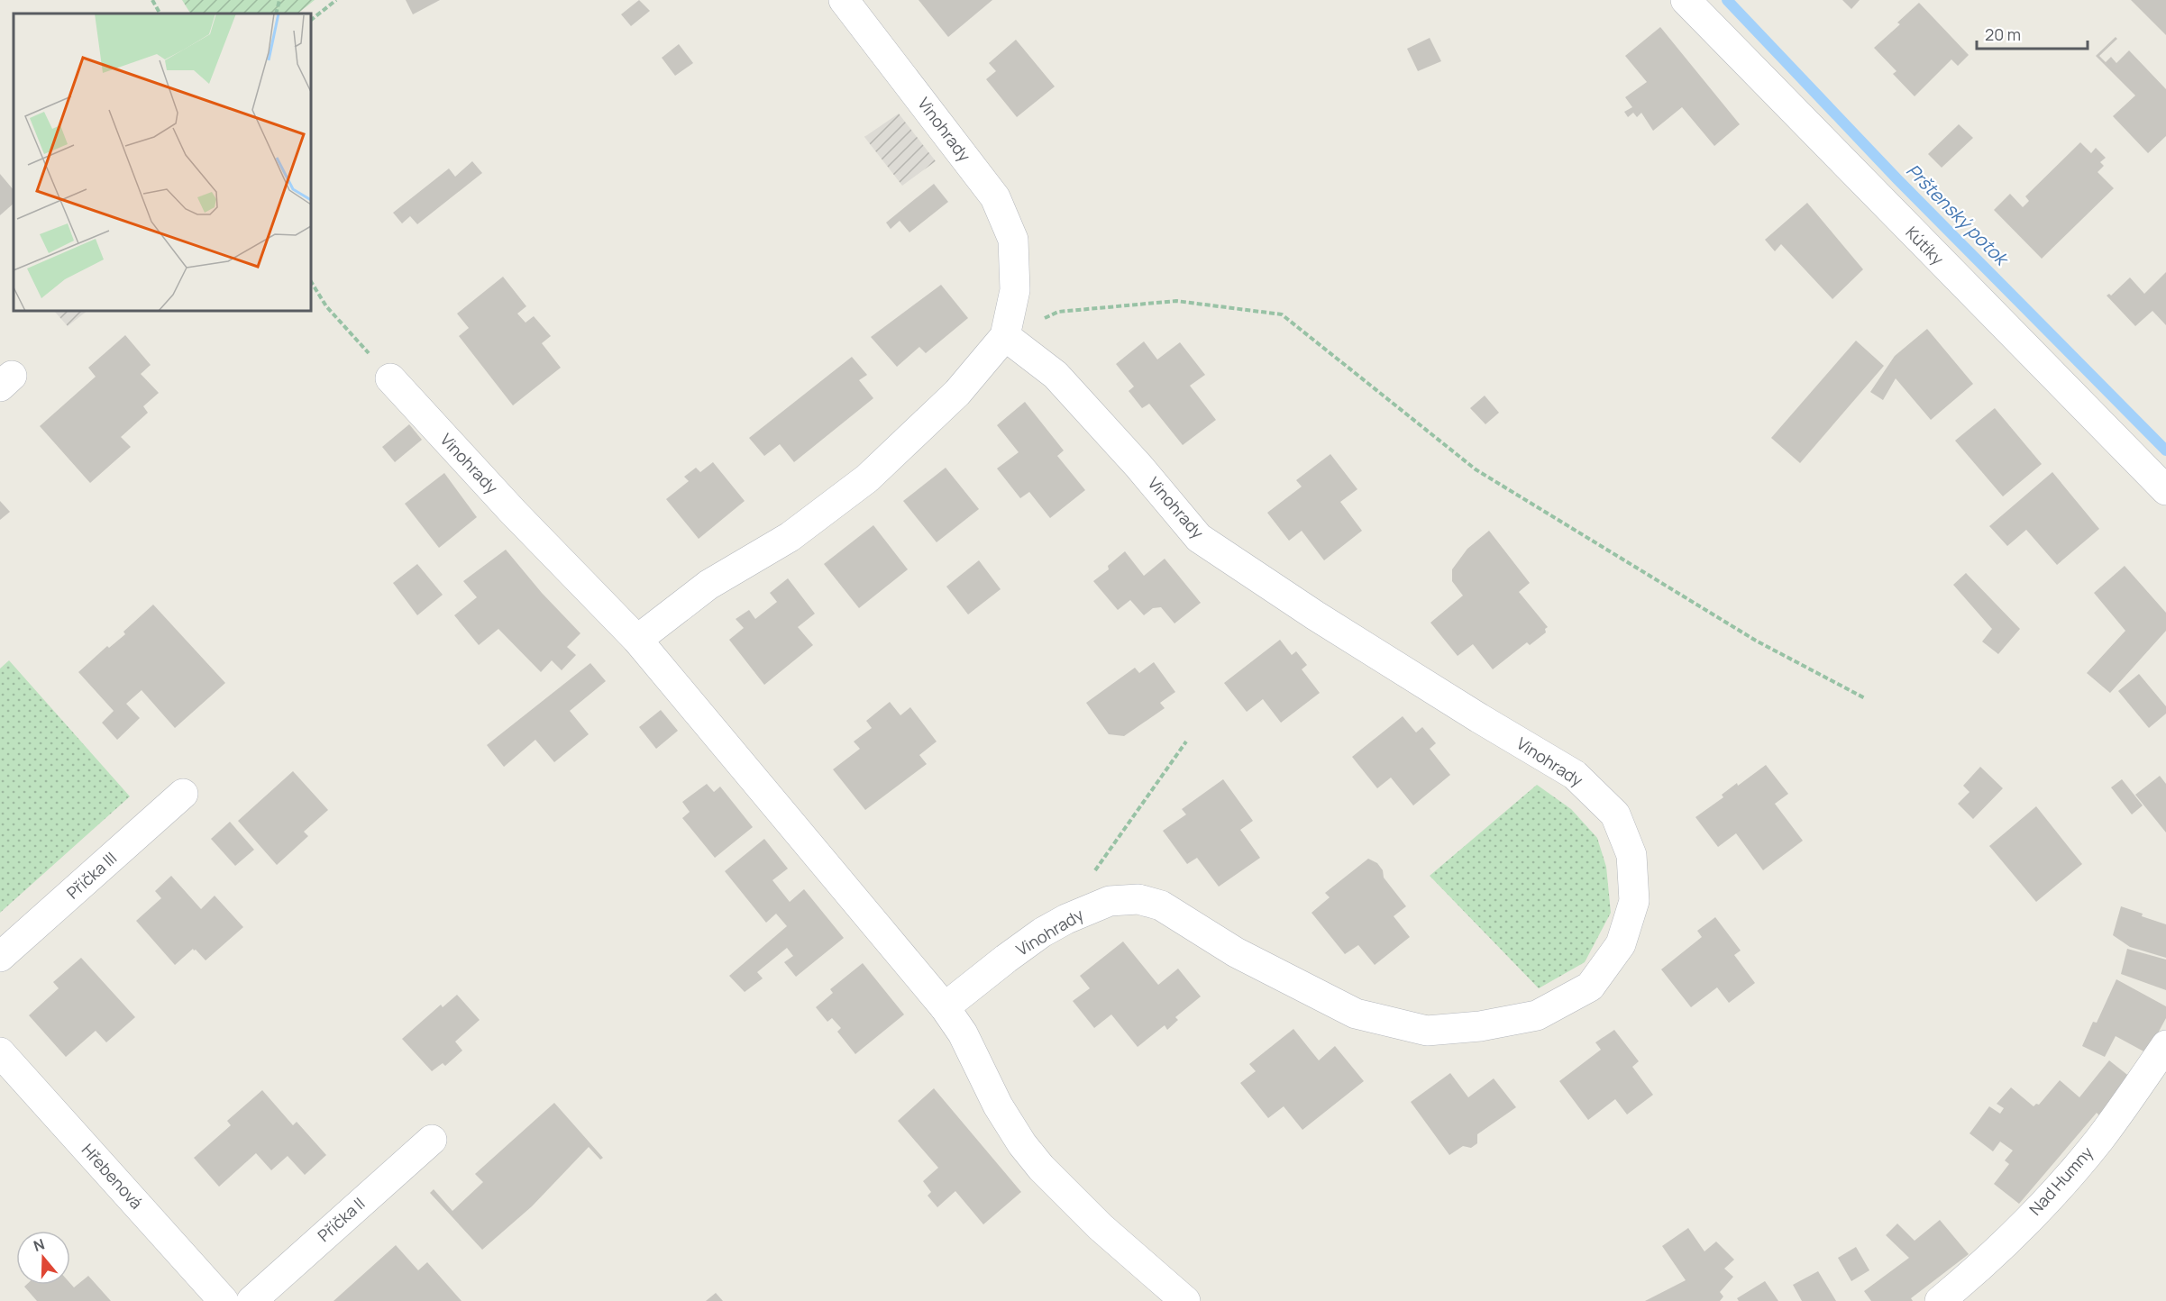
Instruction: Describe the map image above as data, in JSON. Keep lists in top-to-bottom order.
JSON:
{
  "streets": {
    "street": [
      "Vinohrady",
      "Kútíky",
      "Příčka III",
      "Hřebenová",
      "Nad Humny",
      "Příčka II"
    ]
  },
  "water": ["Prštenský potok"],
  "scale_bar": "20 m",
  "north": "top"
}
